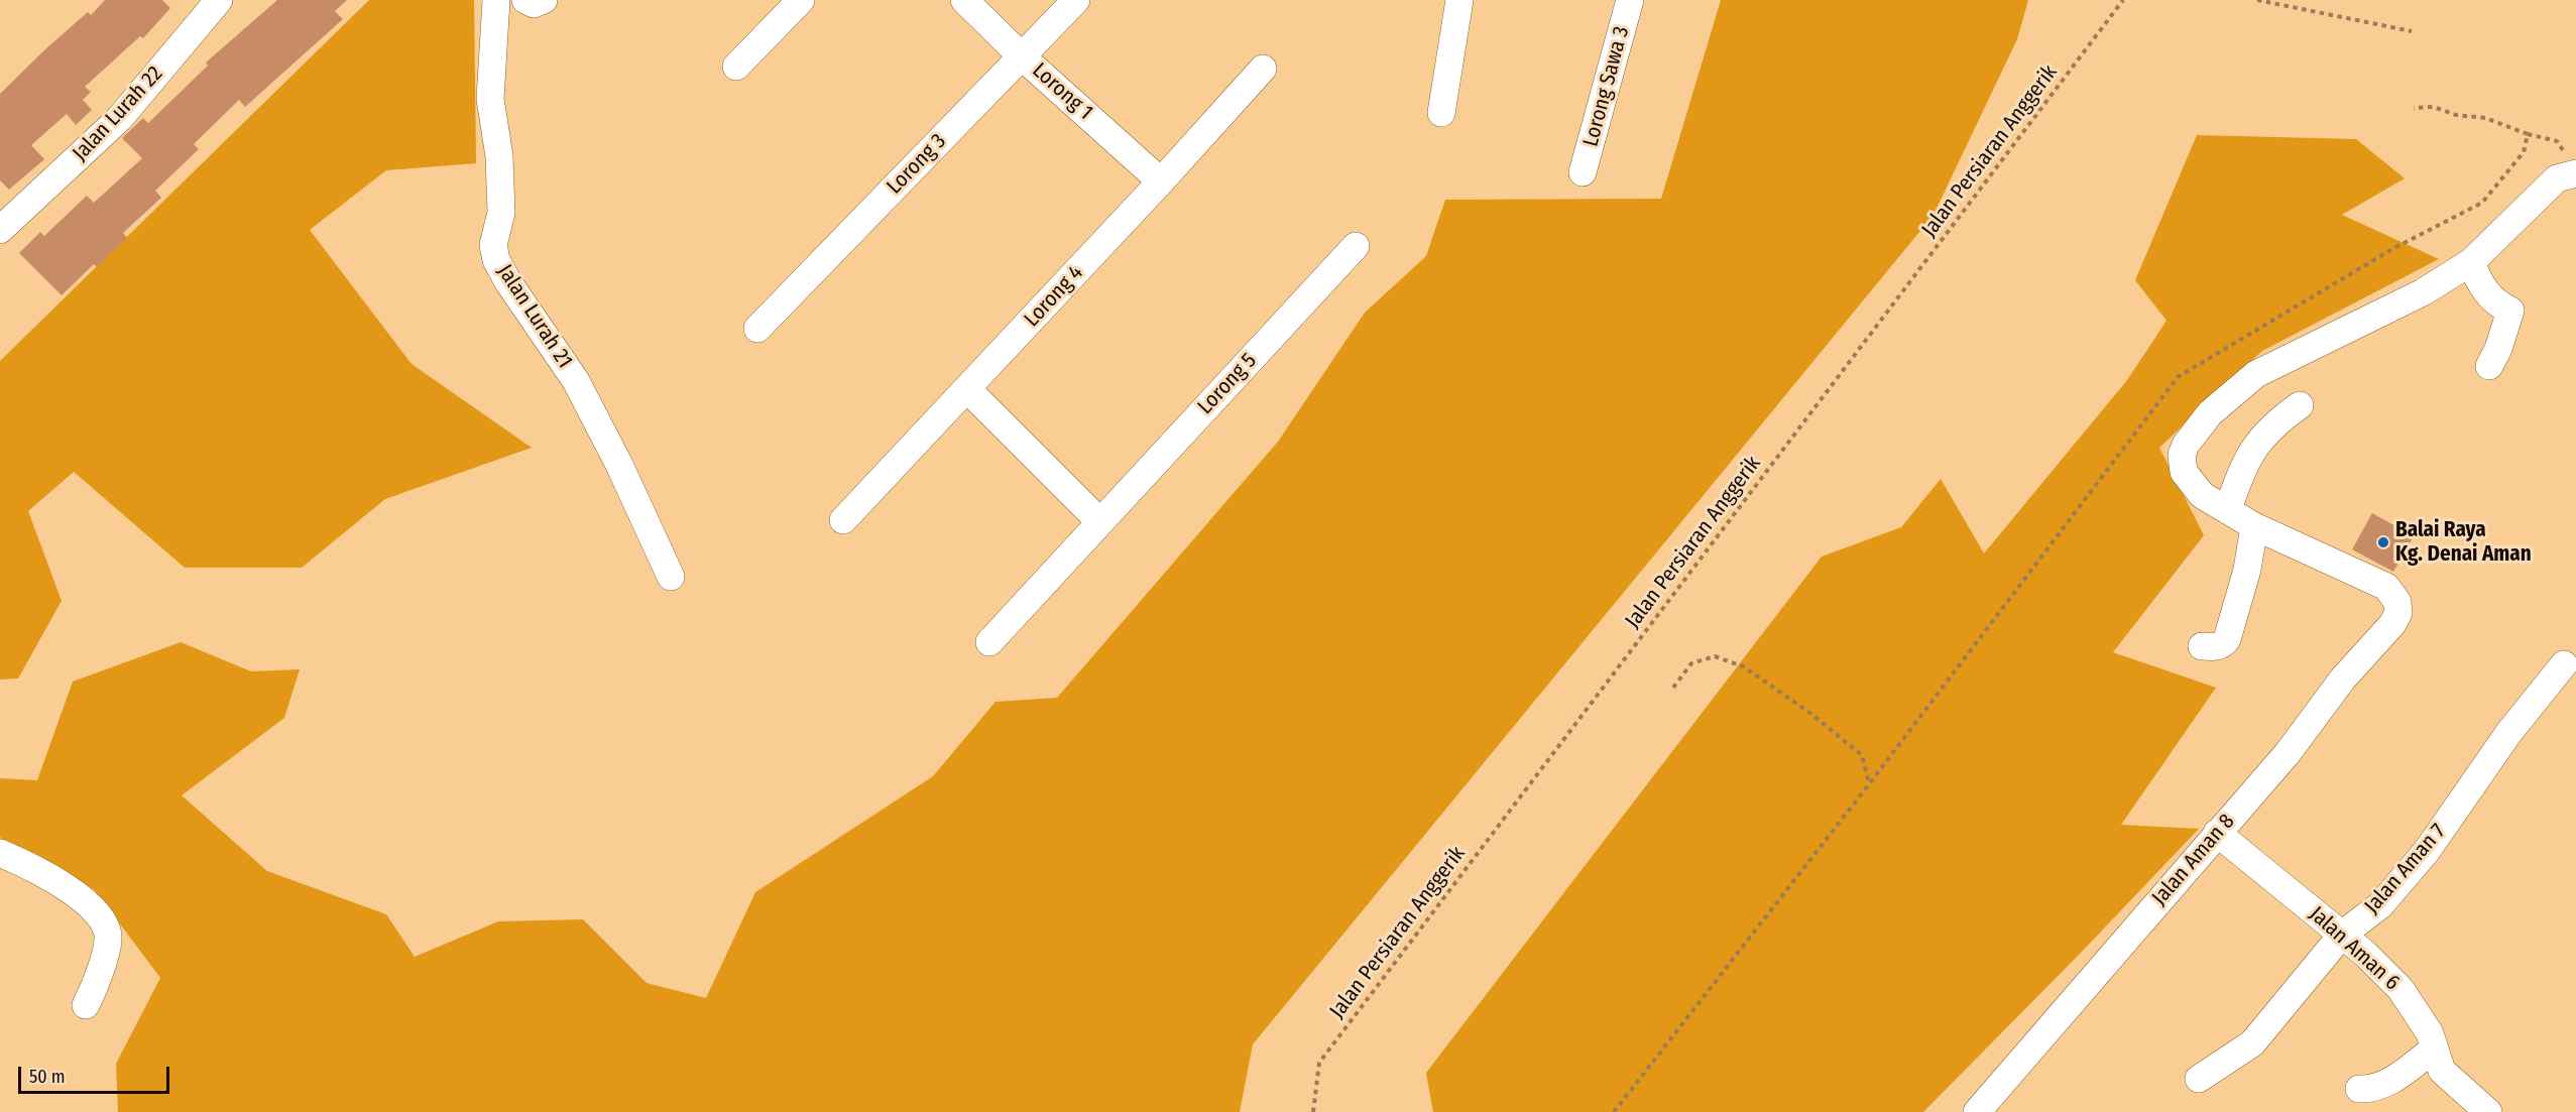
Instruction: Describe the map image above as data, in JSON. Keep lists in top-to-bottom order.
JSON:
{
  "streets": {
    "street": [
      "Lorong Sawa 3",
      "Lorong 1",
      "Jalan Lurah 22",
      "Lorong 3",
      "Lorong 4",
      "Jalan Lurah 21",
      "Lorong 5",
      "Jalan Aman 8",
      "Jalan Aman 7",
      "Jalan Aman 6"
    ],
    "path": ["Jalan Persiaran Anggerik"]
  },
  "crossings": [
    ["Lorong 1", "Lorong 3"],
    ["Lorong 1", "Lorong 4"],
    ["Jalan Aman 8", "Jalan Aman 6"],
    ["Jalan Aman 7", "Jalan Aman 6"]
  ],
  "places": ["Balai Raya Kg. Denai Aman"],
  "scale_bar": "50 m"
}
